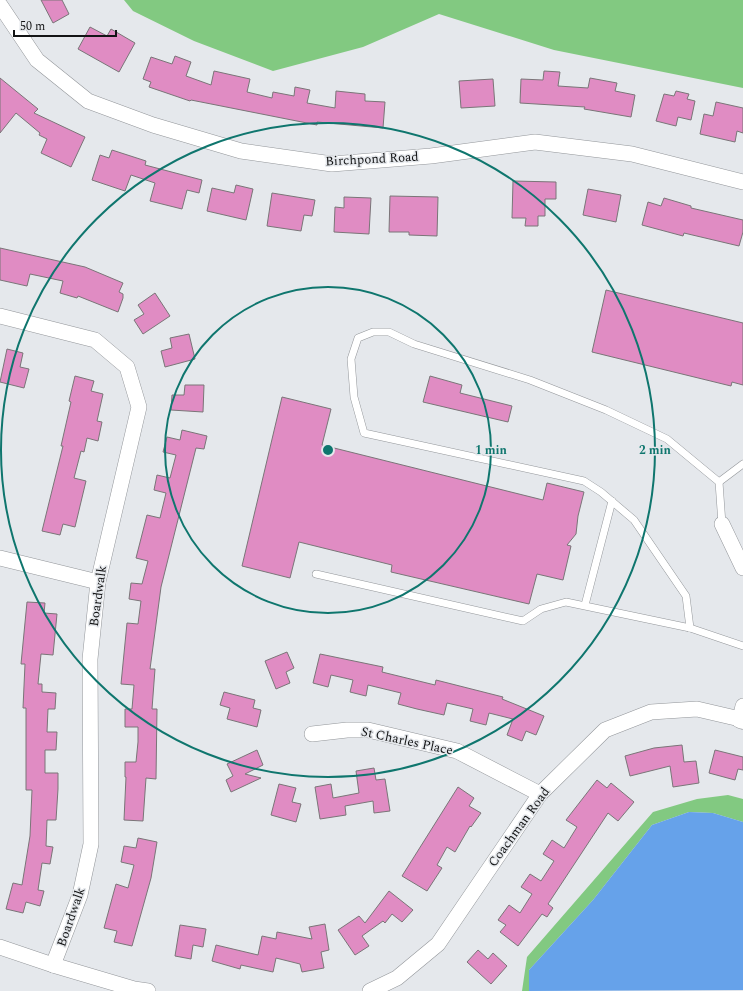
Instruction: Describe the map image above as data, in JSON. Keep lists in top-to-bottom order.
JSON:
{
  "streets": {
    "street": [
      "Birchpond Road",
      "Boardwalk",
      "St Charles Place",
      "Coachman Road"
    ]
  },
  "crossings": [
    ["St Charles Place", "Coachman Road"]
  ],
  "scale_bar": "50 m",
  "rings": ["1 min", "2 min"]
}
